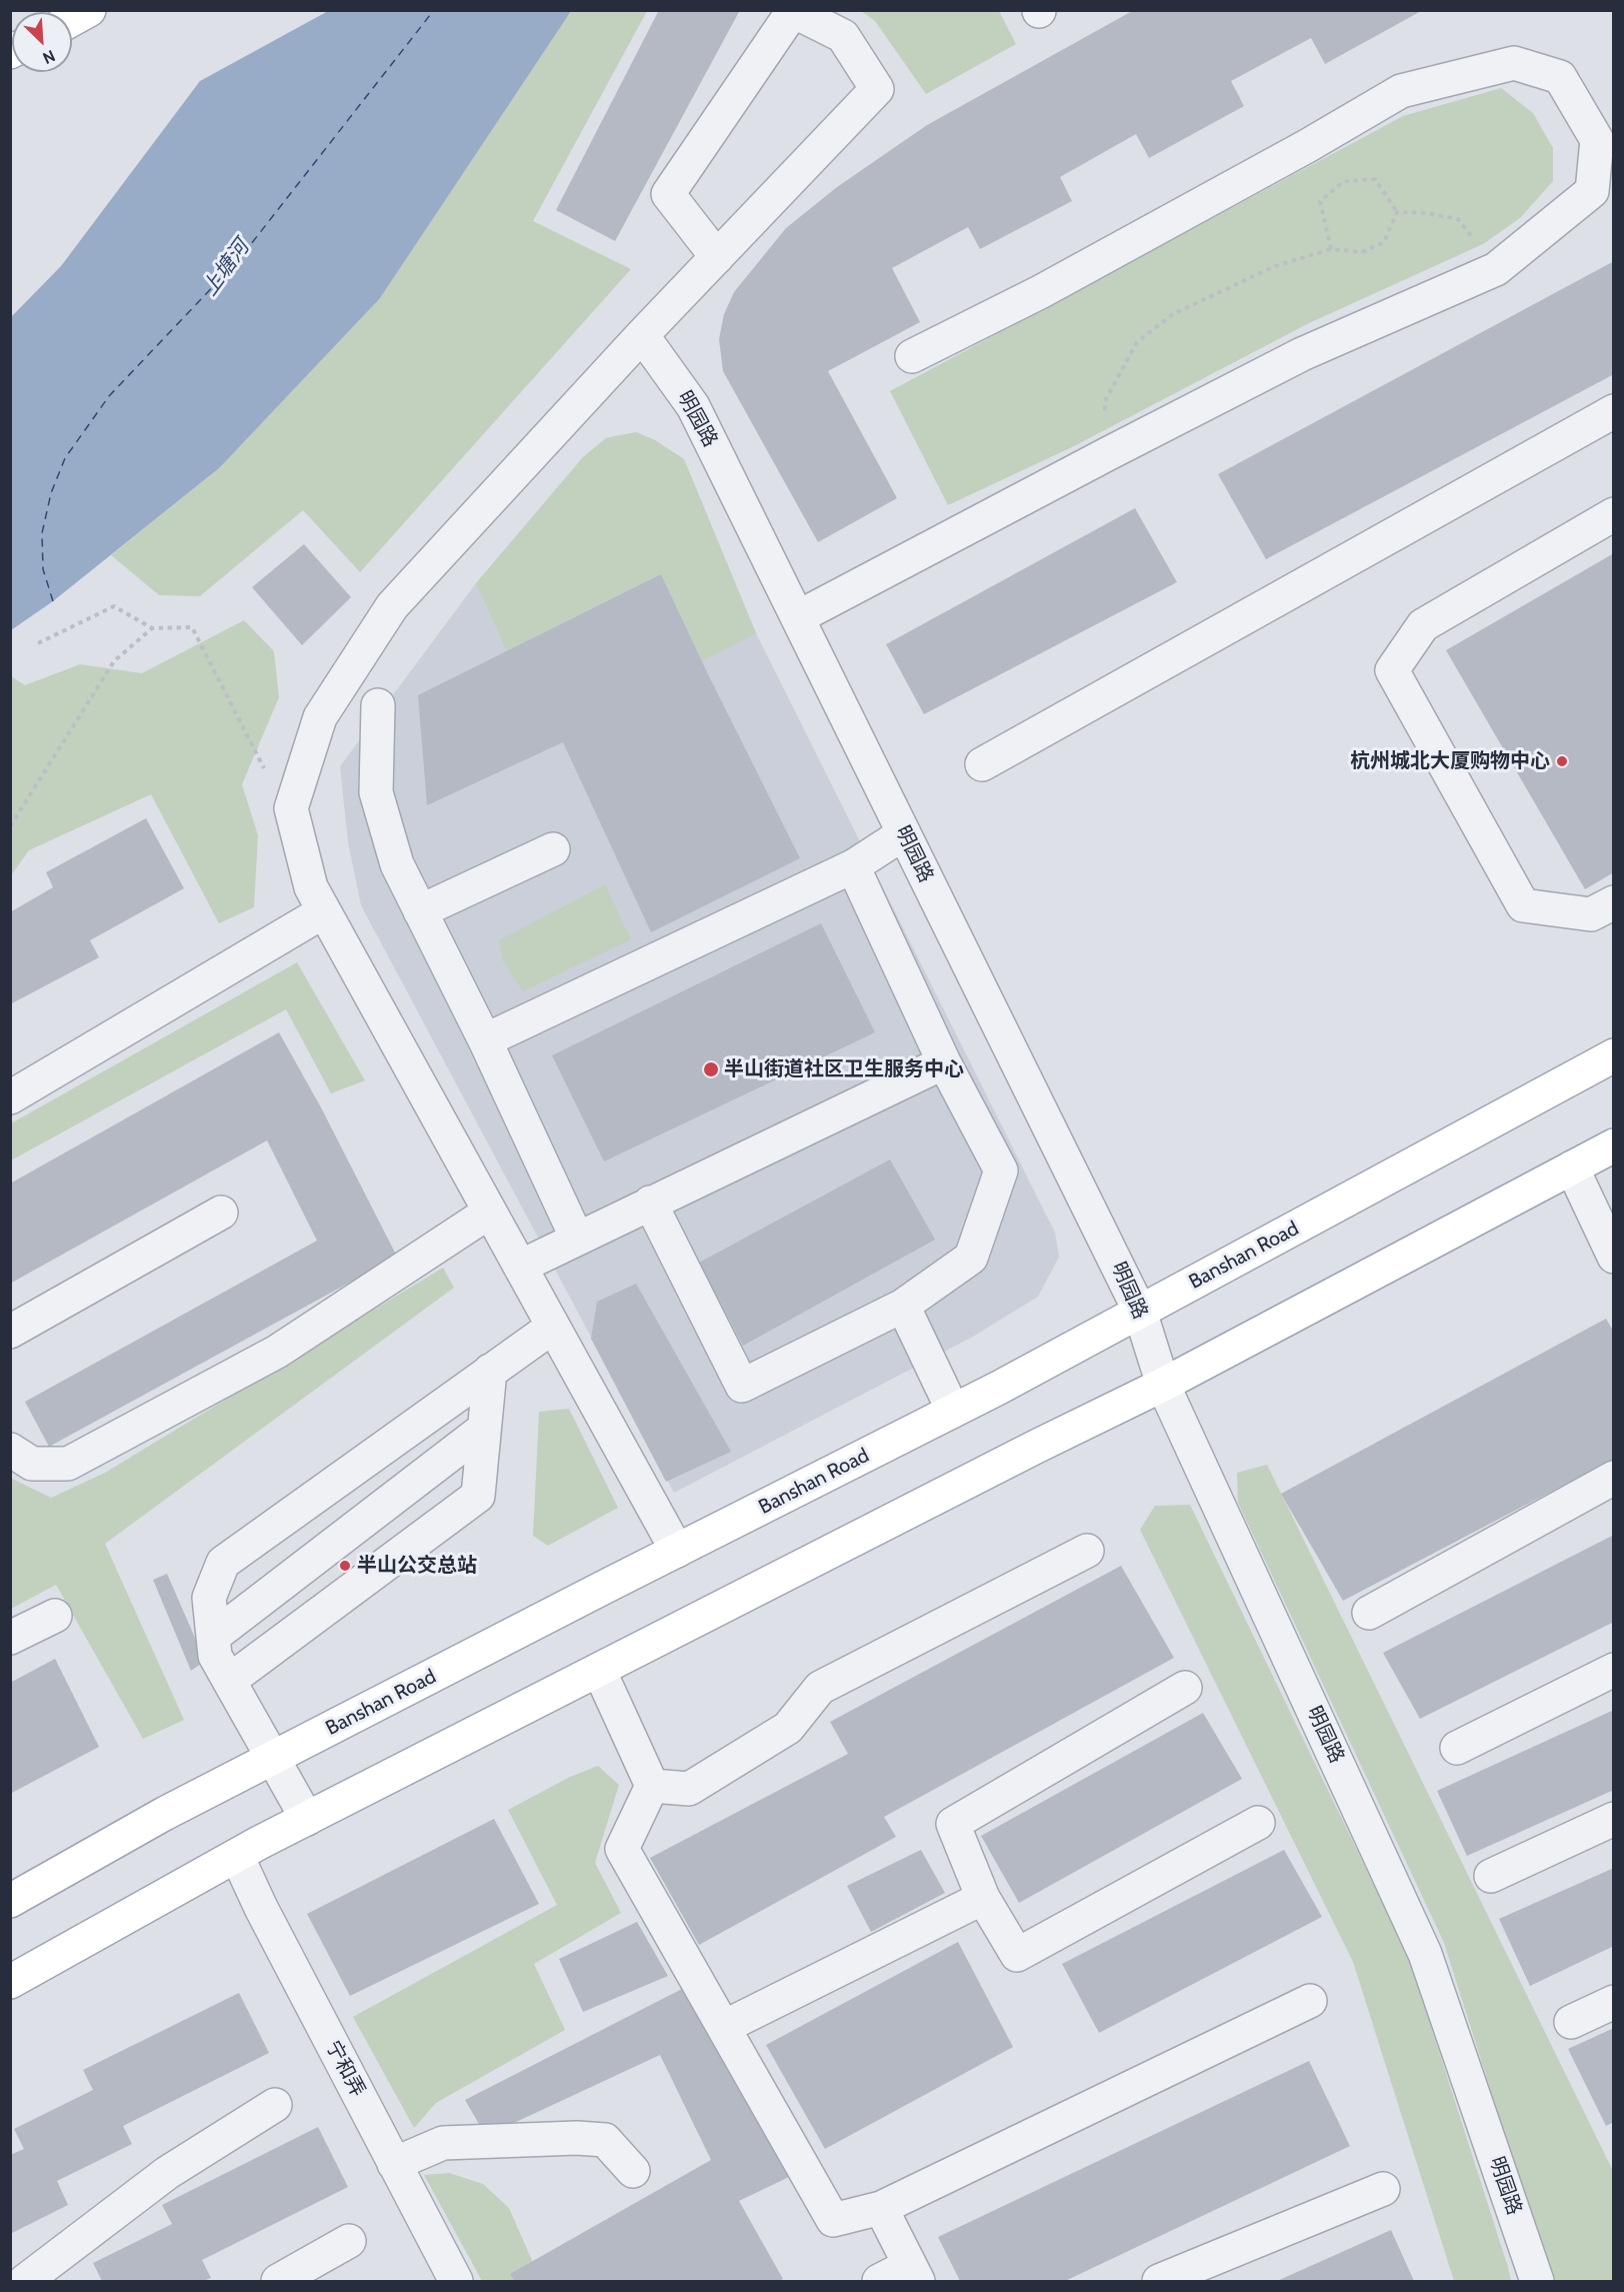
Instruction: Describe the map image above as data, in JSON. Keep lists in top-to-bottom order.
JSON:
{
  "streets": {
    "main road": ["Banshan Road"],
    "street": ["明园路", "宁和弄"]
  },
  "crossings": [
    ["明园路", "Banshan Road"]
  ],
  "water": ["上塘河"],
  "places": ["杭州城北大厦购物中心", "半山街道社区卫生服务中心", "半山公交总站"],
  "north": "bottom right"
}
